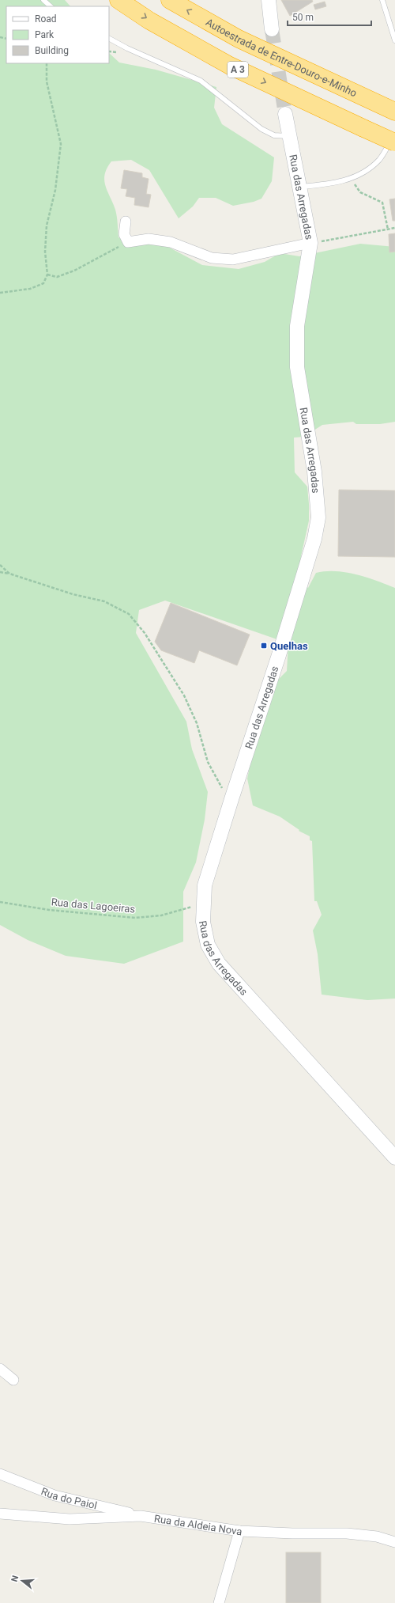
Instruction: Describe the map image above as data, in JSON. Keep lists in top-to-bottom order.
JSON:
{
  "streets": {
    "highway": ["Autoestrada de Entre-Douro-e-Minho", "A 3"],
    "street": ["Rua das Arregadas", "Rua do Paiol", "Rua da Aldeia Nova"],
    "path": ["Rua das Lagoeiras"]
  },
  "crossings": [
    ["Rua das Arregadas", "Rua das Lagoeiras"],
    ["Rua do Paiol", "Rua da Aldeia Nova"]
  ],
  "places": {
    "transit": ["Quelhas"]
  },
  "legend": ["Road", "Park", "Building"],
  "scale_bar": "50 m",
  "north": "left"
}
